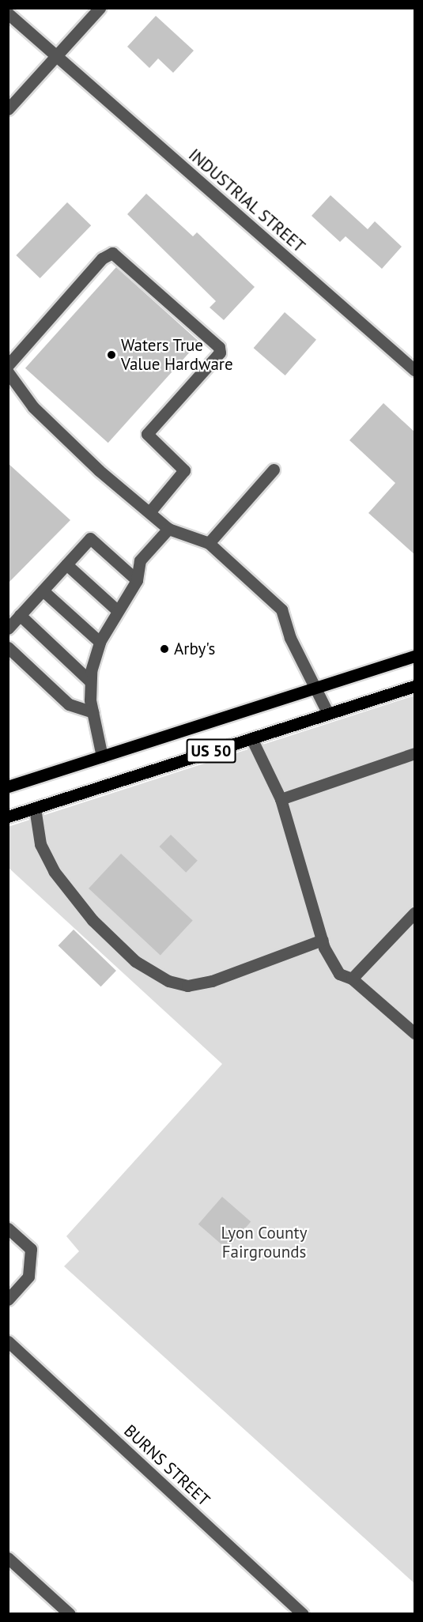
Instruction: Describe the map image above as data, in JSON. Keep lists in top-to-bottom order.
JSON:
{
  "streets": {
    "main road": ["US 50"],
    "street": ["INDUSTRIAL STREET", "BURNS STREET"]
  },
  "parks": ["Lyon County Fairgrounds"],
  "places": ["Waters True Value Hardware", "Arby's"]
}
